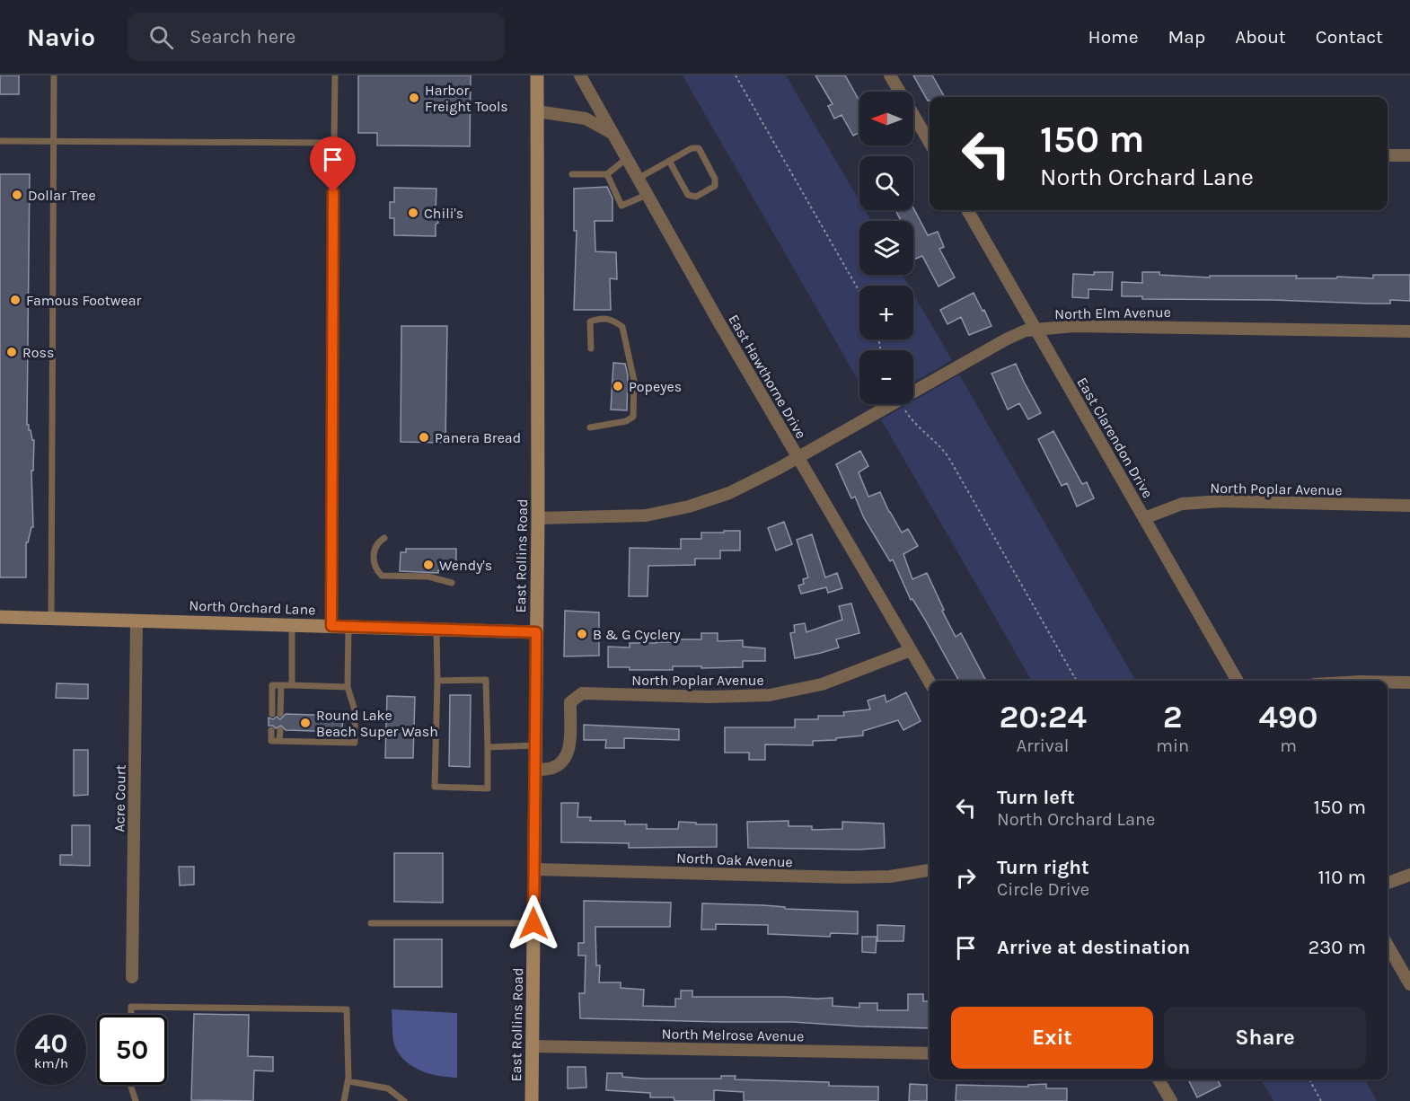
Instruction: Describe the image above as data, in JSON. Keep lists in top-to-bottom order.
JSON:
{
  "streets": {
    "main road": ["East Rollins Road", "North Orchard Lane"],
    "street": [
      "North Elm Avenue",
      "East Hawthorne Drive",
      "East Clarendon Drive",
      "North Poplar Avenue",
      "Acre Court",
      "North Oak Avenue",
      "North Melrose Avenue"
    ]
  },
  "crossings": [
    ["North Elm Avenue", "East Hawthorne Drive"],
    ["North Elm Avenue", "East Clarendon Drive"],
    ["North Elm Avenue", "East Rollins Road"],
    ["East Hawthorne Drive", "North Poplar Avenue"],
    ["East Clarendon Drive", "North Poplar Avenue"],
    ["North Poplar Avenue", "East Rollins Road"],
    ["East Rollins Road", "North Orchard Lane"],
    ["East Rollins Road", "North Oak Avenue"],
    ["East Rollins Road", "North Melrose Avenue"],
    ["North Orchard Lane", "Acre Court"]
  ],
  "places": [
    "Harbor Freight Tools",
    "Dollar Tree",
    "Chili's",
    "Famous Footwear",
    "Ross",
    "Popeyes",
    "Panera Bread",
    "Wendy's",
    "B & G Cyclery",
    "Round Lake Beach Super Wash"
  ],
  "north": "left",
  "page": {
    "header": "Navio",
    "search": "Search here",
    "nav": [
      "Home",
      "Map",
      "About",
      "Contact"
    ],
    "map_buttons": ["+", "−"],
    "turn": ["150 m", "North Orchard Lane"],
    "eta": [
      "20:24",
      "Arrival",
      "2",
      "min",
      "490",
      "m"
    ],
    "list": [
      {
        "name": "Turn left",
        "note": "North Orchard Lane",
        "value": "150 m"
      },
      {
        "name": "Turn right",
        "note": "Circle Drive",
        "value": "110 m"
      },
      {
        "name": "Arrive at destination",
        "value": "230 m"
      }
    ],
    "buttons": ["Exit", "Share"],
    "speed": "40 km/h",
    "limit": "50"
  }
}
